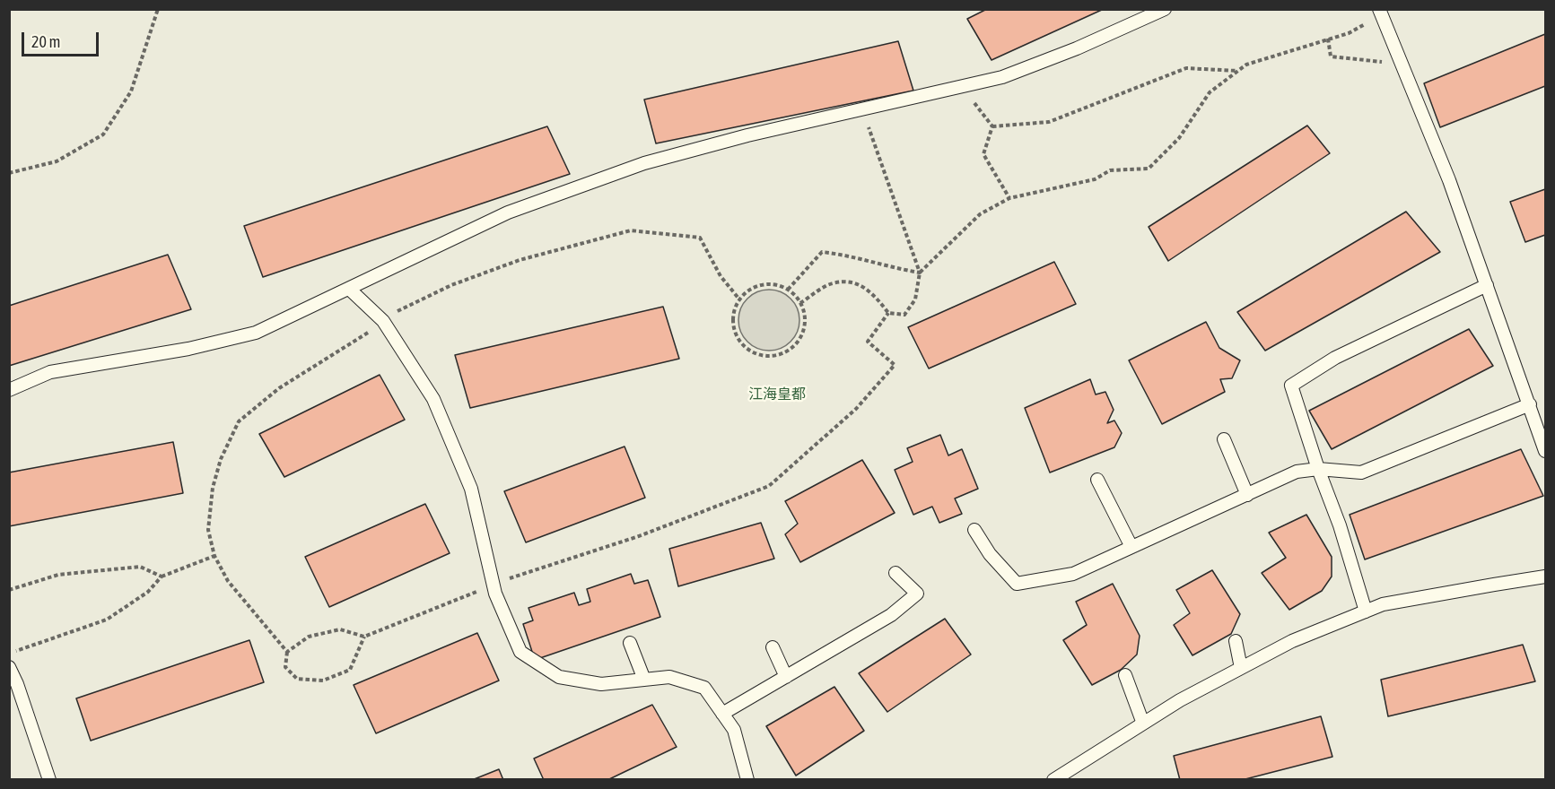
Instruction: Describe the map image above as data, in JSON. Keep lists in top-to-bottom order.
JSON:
{
  "parks": ["江海皇都"],
  "scale_bar": "20 m"
}
